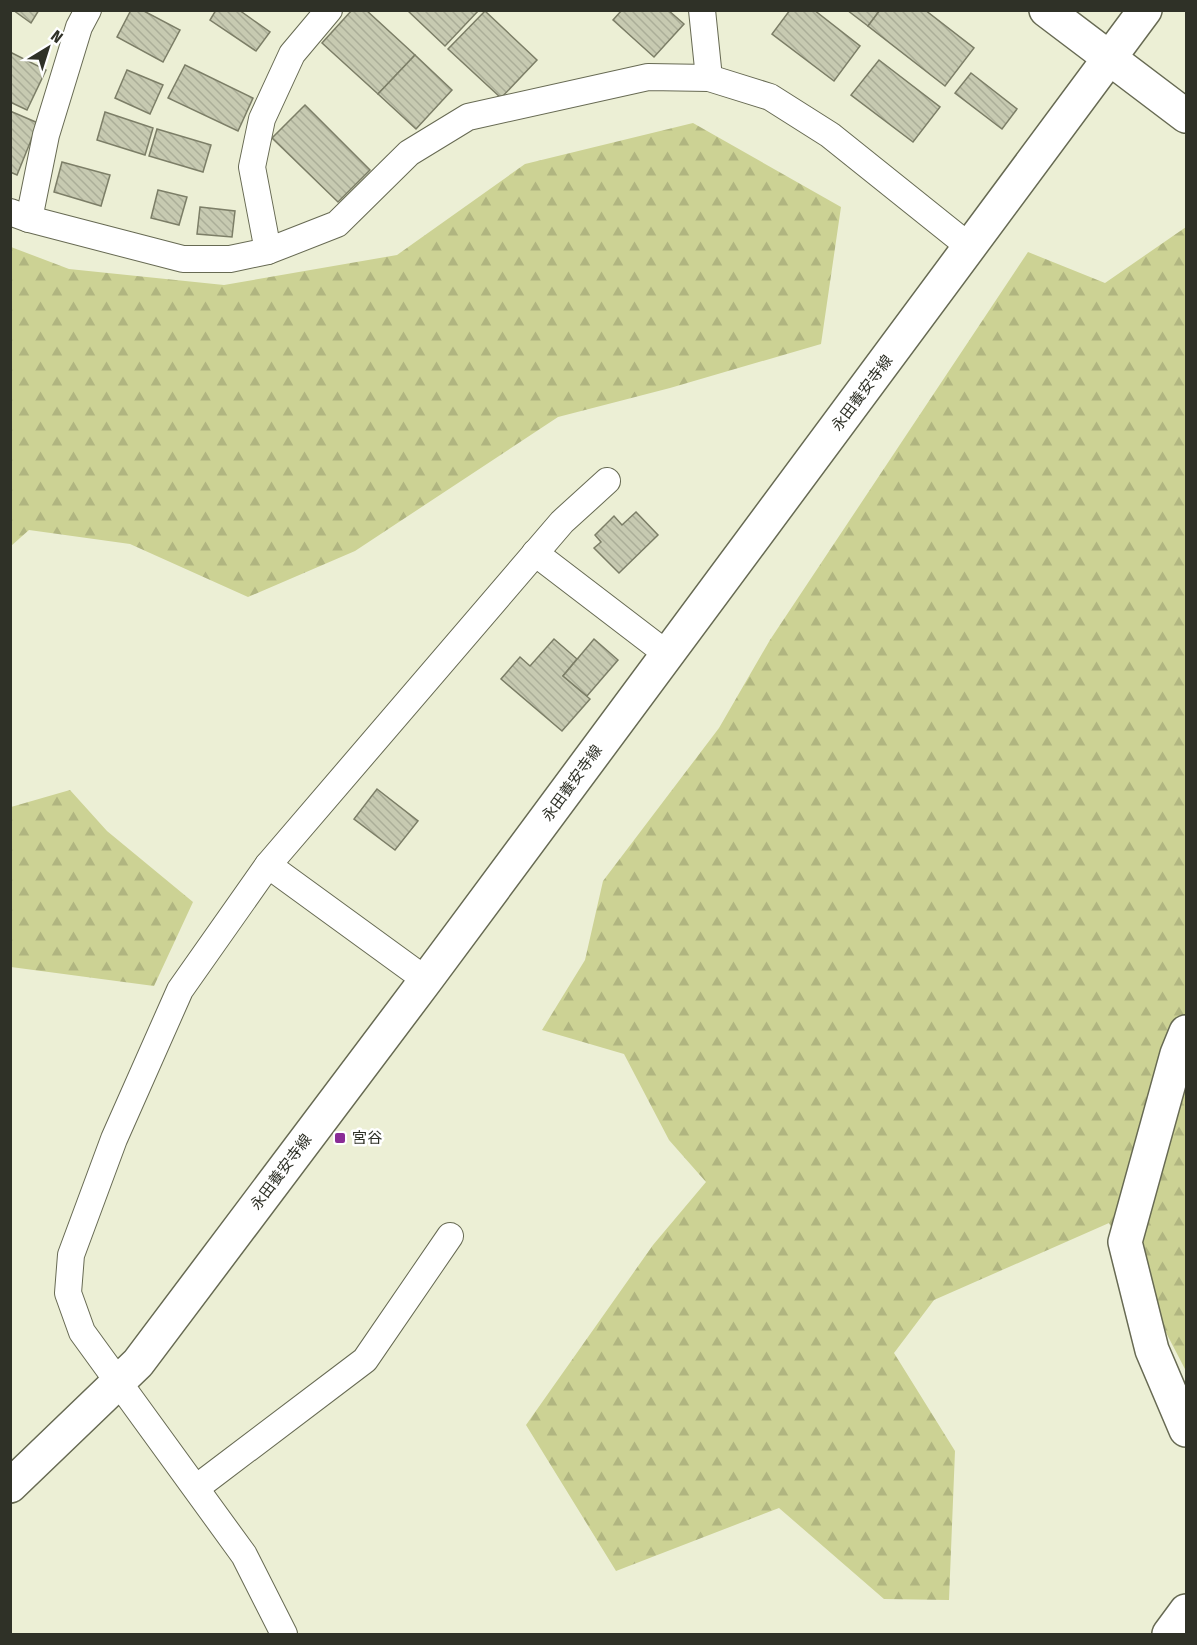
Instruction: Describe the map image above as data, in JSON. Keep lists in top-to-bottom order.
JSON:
{
  "streets": {
    "street": ["永田養安寺線"]
  },
  "places": {
    "transit": ["宮谷"]
  },
  "north": "top right"
}
